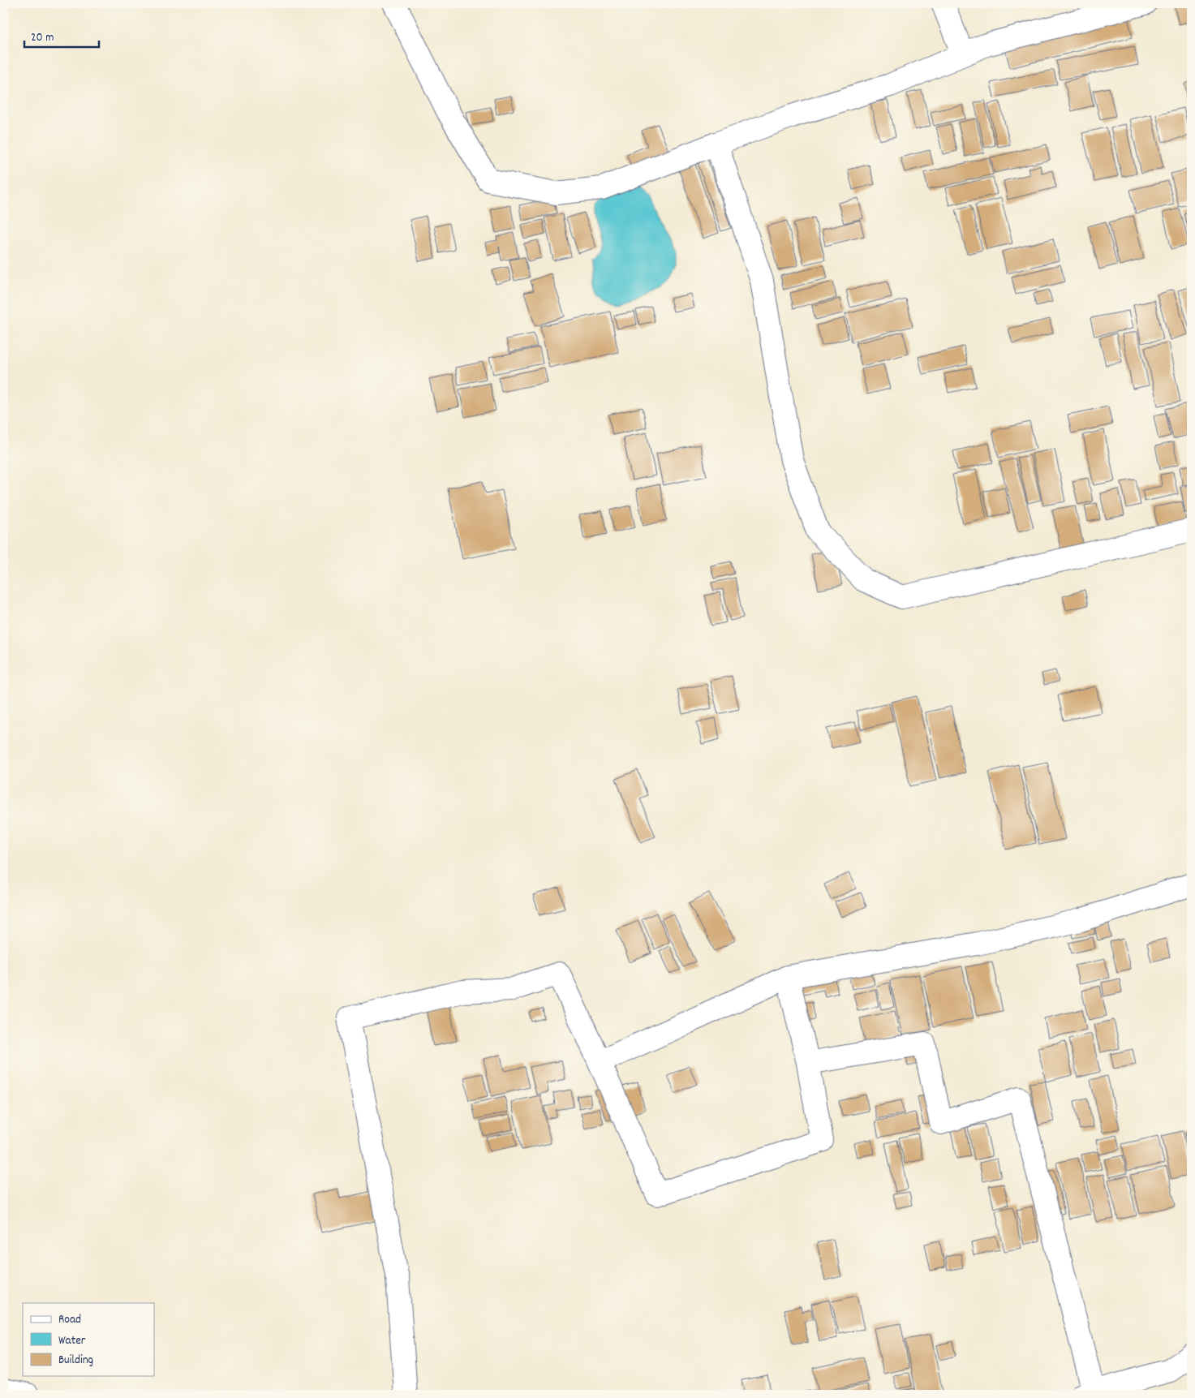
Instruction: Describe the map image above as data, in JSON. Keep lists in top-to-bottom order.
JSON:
{
  "legend": ["Road", "Water", "Building"],
  "scale_bar": "20 m"
}
